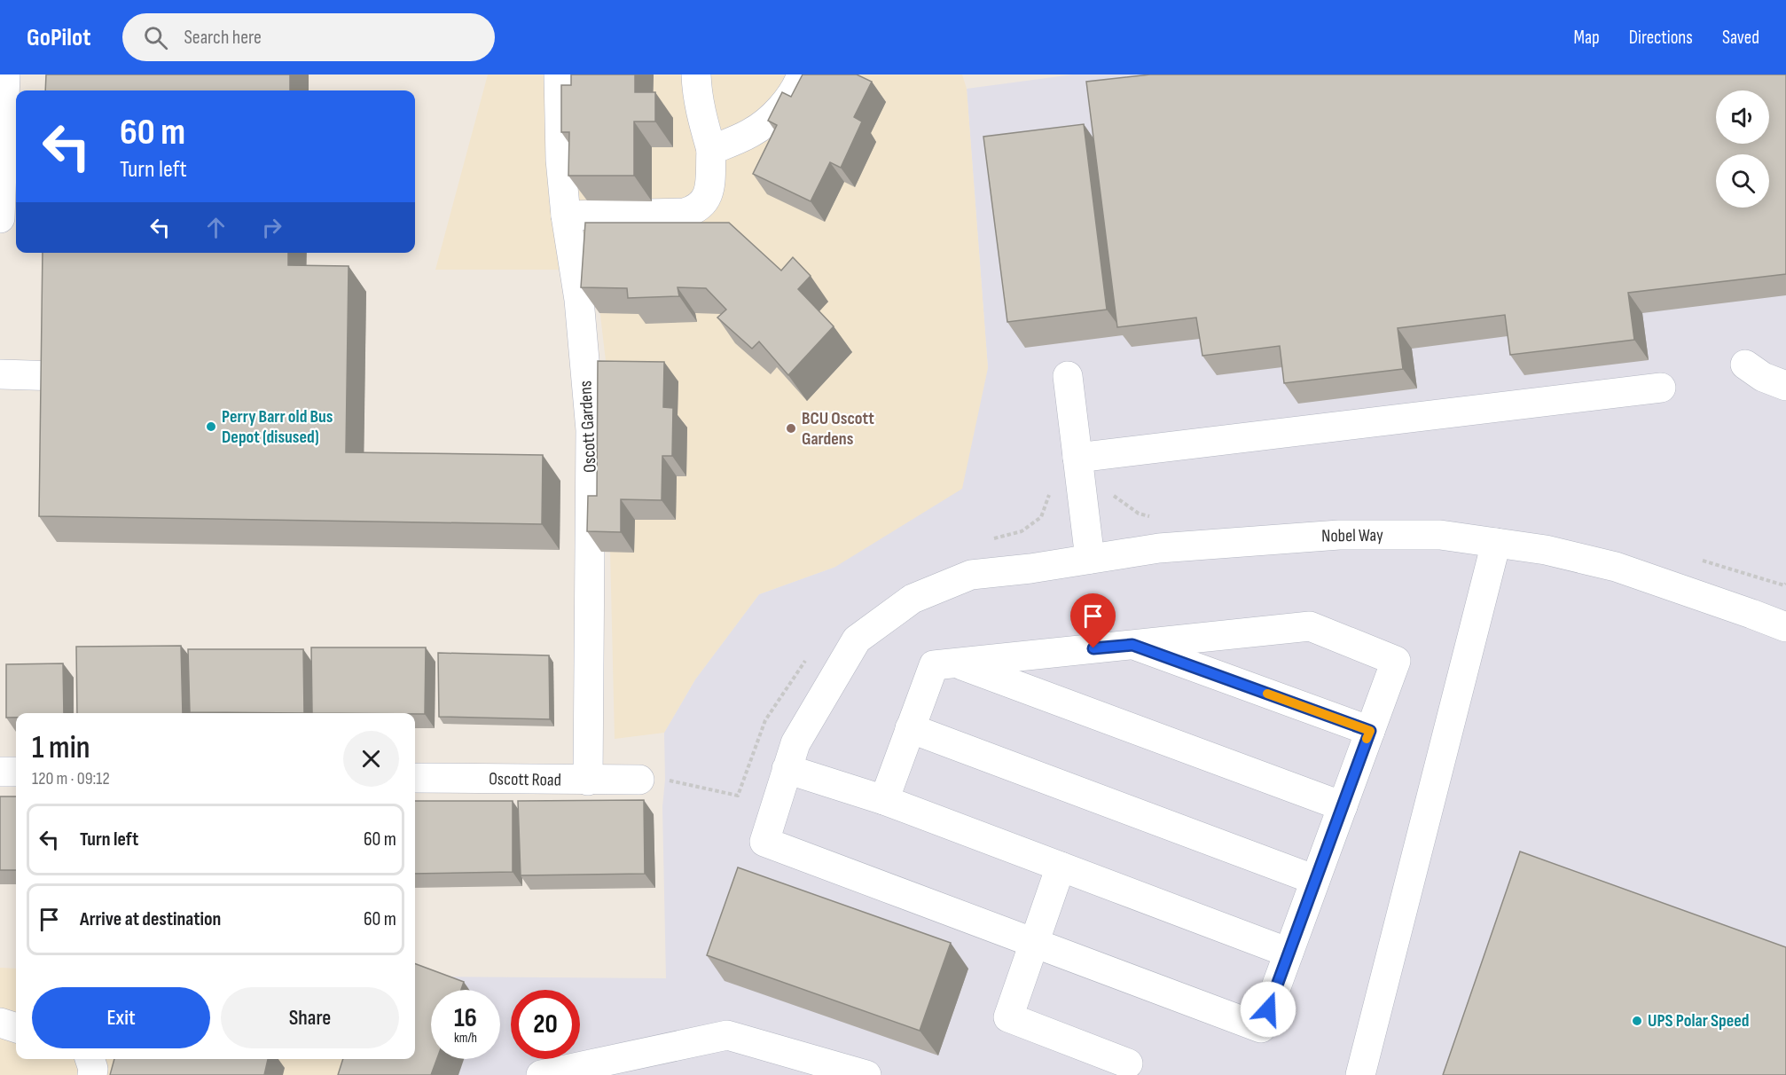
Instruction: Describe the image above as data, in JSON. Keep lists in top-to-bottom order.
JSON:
{
  "streets": {
    "street": ["Oscott Gardens", "Nobel Way", "Oscott Road"]
  },
  "crossings": [
    ["Oscott Gardens", "Oscott Road"]
  ],
  "places": ["Perry Barr old Bus Depot (disused)", "BCU Oscott Gardens", "UPS Polar Speed"],
  "page": {
    "header": "GoPilot",
    "search": "Search here",
    "nav": ["Map", "Directions", "Saved"],
    "turn": ["60 m", "Turn left"],
    "heading": ["1 min", "120 m · 09:12"],
    "list": [
      {
        "name": "Turn left",
        "value": "60 m"
      },
      {
        "name": "Arrive at destination",
        "value": "60 m"
      }
    ],
    "buttons": ["Exit", "Share"],
    "speed": "16 km/h",
    "limit": "20"
  }
}
